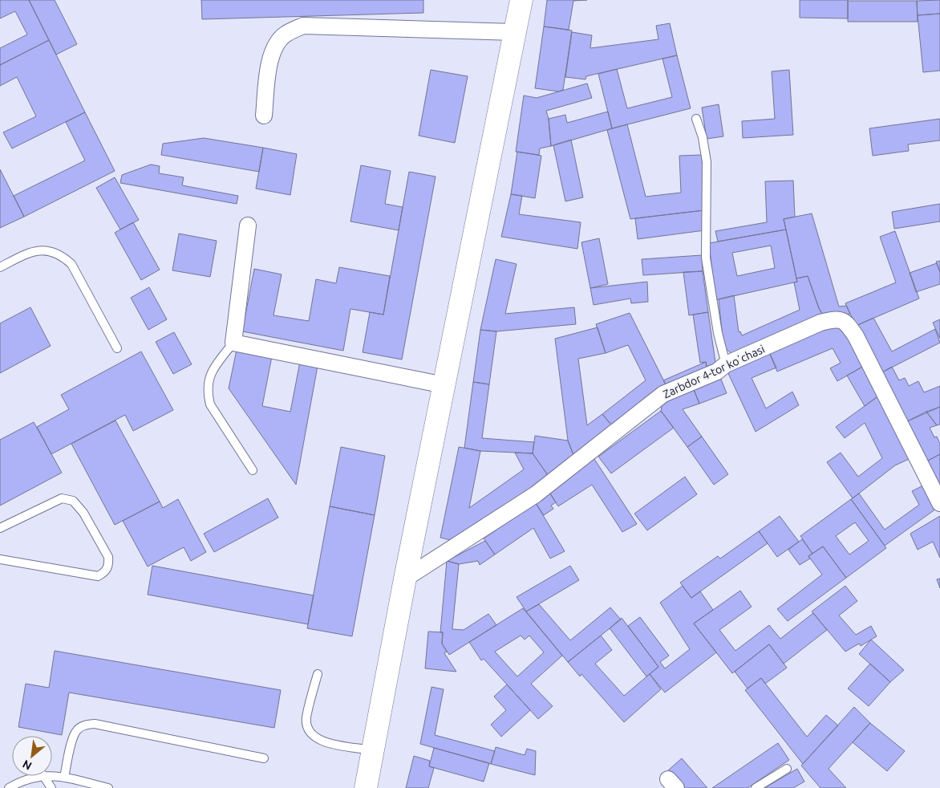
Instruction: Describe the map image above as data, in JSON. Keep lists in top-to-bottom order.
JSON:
{
  "streets": {
    "street": ["Zarbdor 4-tor koʼchasi"]
  },
  "north": "bottom left"
}
